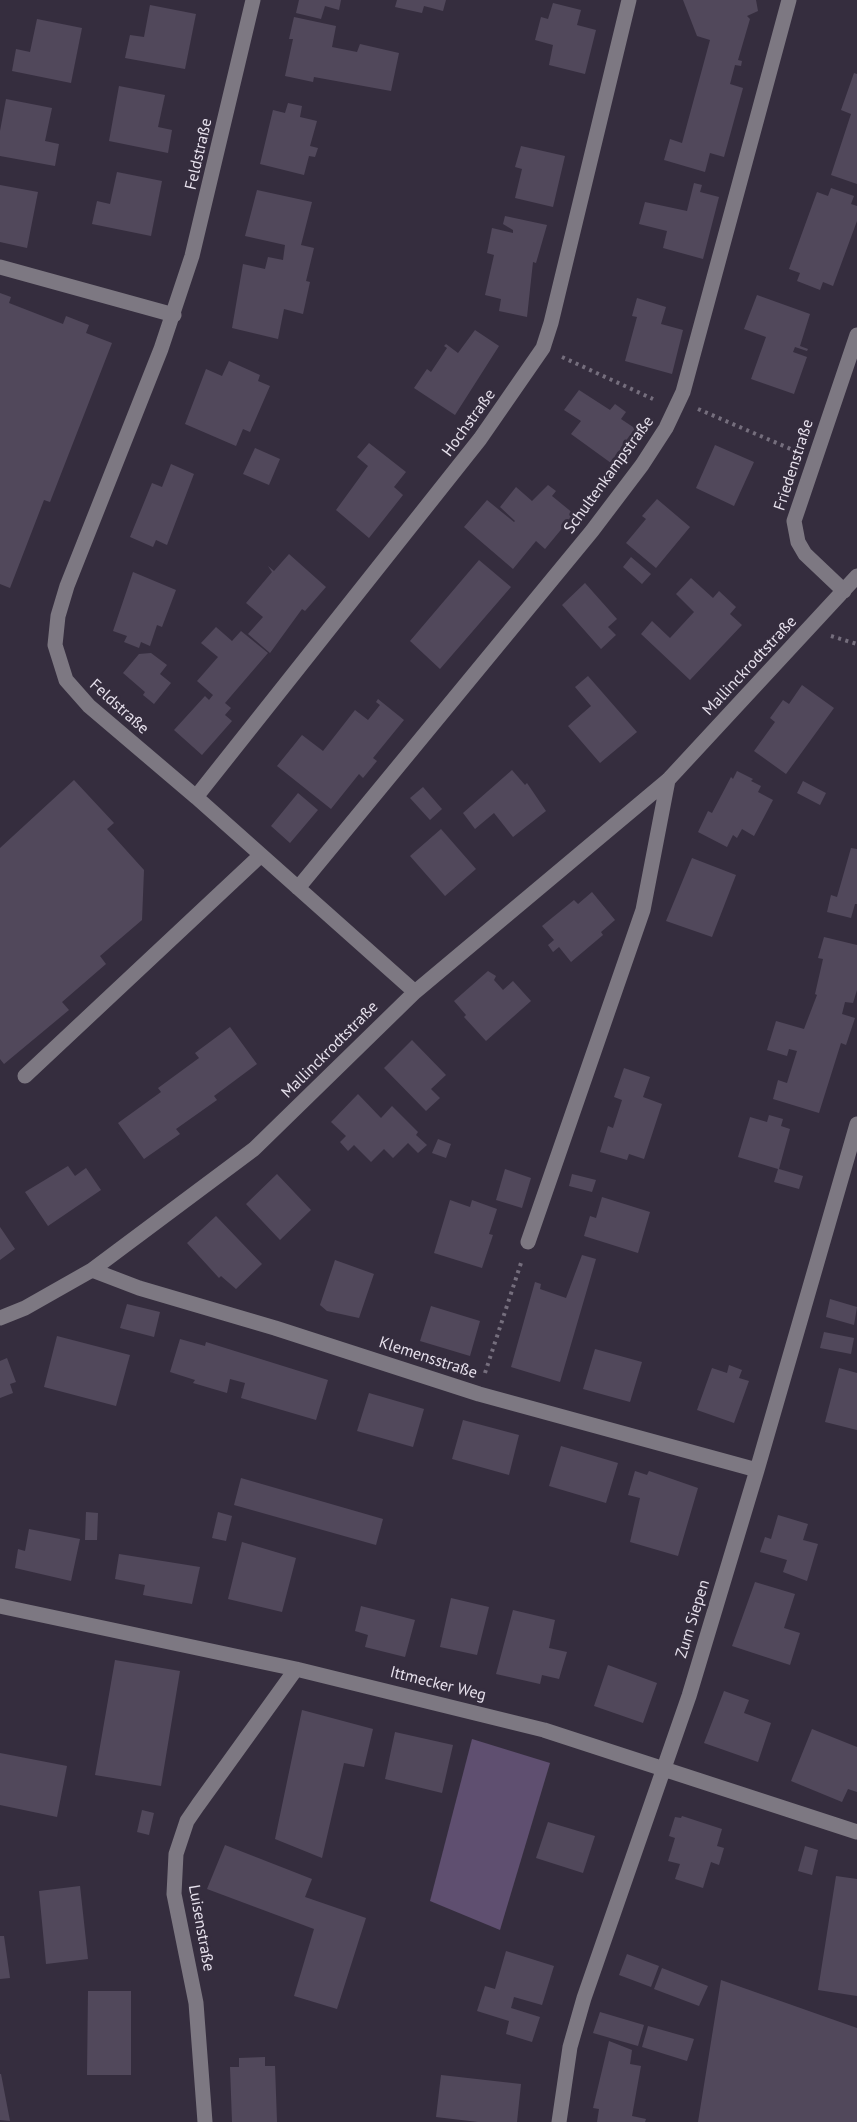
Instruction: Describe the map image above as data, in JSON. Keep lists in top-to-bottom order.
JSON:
{
  "streets": {
    "street": [
      "Feldstraße",
      "Hochstraße",
      "Friedenstraße",
      "Schultenkampstraße",
      "Mallinckrodtstraße",
      "Klemensstraße",
      "Zum Siepen",
      "Ittmecker Weg",
      "Luisenstraße"
    ]
  },
  "crossings": [
    ["Feldstraße", "Hochstraße"],
    ["Feldstraße", "Schultenkampstraße"],
    ["Feldstraße", "Mallinckrodtstraße"],
    ["Friedenstraße", "Mallinckrodtstraße"],
    ["Mallinckrodtstraße", "Klemensstraße"],
    ["Klemensstraße", "Zum Siepen"],
    ["Zum Siepen", "Ittmecker Weg"],
    ["Ittmecker Weg", "Luisenstraße"]
  ]
}
